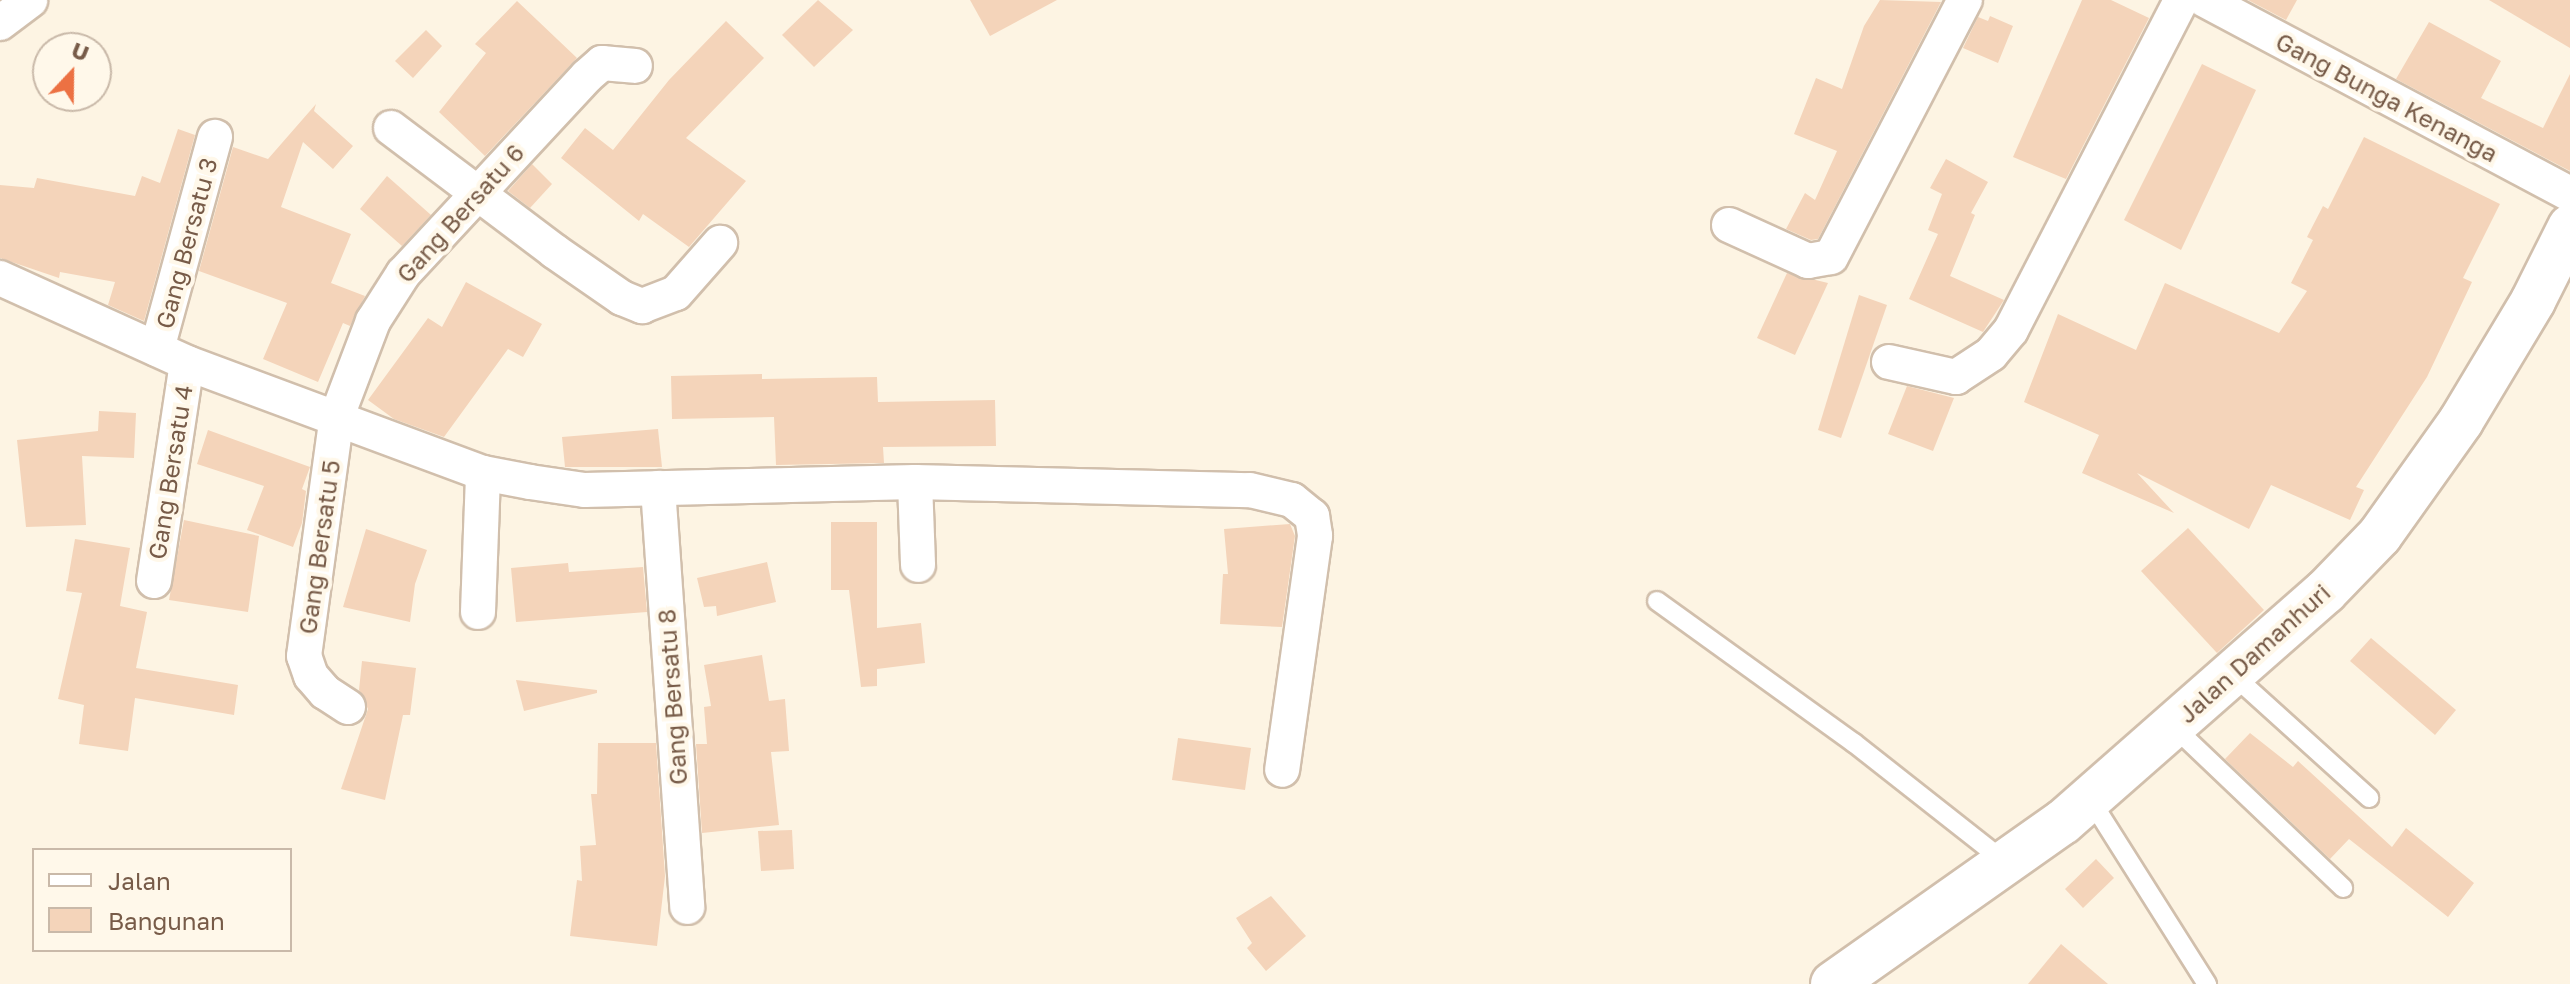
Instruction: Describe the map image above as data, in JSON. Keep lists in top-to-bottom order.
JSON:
{
  "streets": {
    "street": [
      "Gang Bunga Kenanga",
      "Gang Bersatu 6",
      "Gang Bersatu 3",
      "Gang Bersatu 4",
      "Gang Bersatu 5",
      "Jalan Damanhuri",
      "Gang Bersatu 8"
    ]
  },
  "crossings": [
    ["Gang Bersatu 6", "Gang Bersatu 5"],
    ["Gang Bersatu 3", "Gang Bersatu 4"]
  ],
  "legend": ["Jalan", "Bangunan"],
  "north": "top"
}
